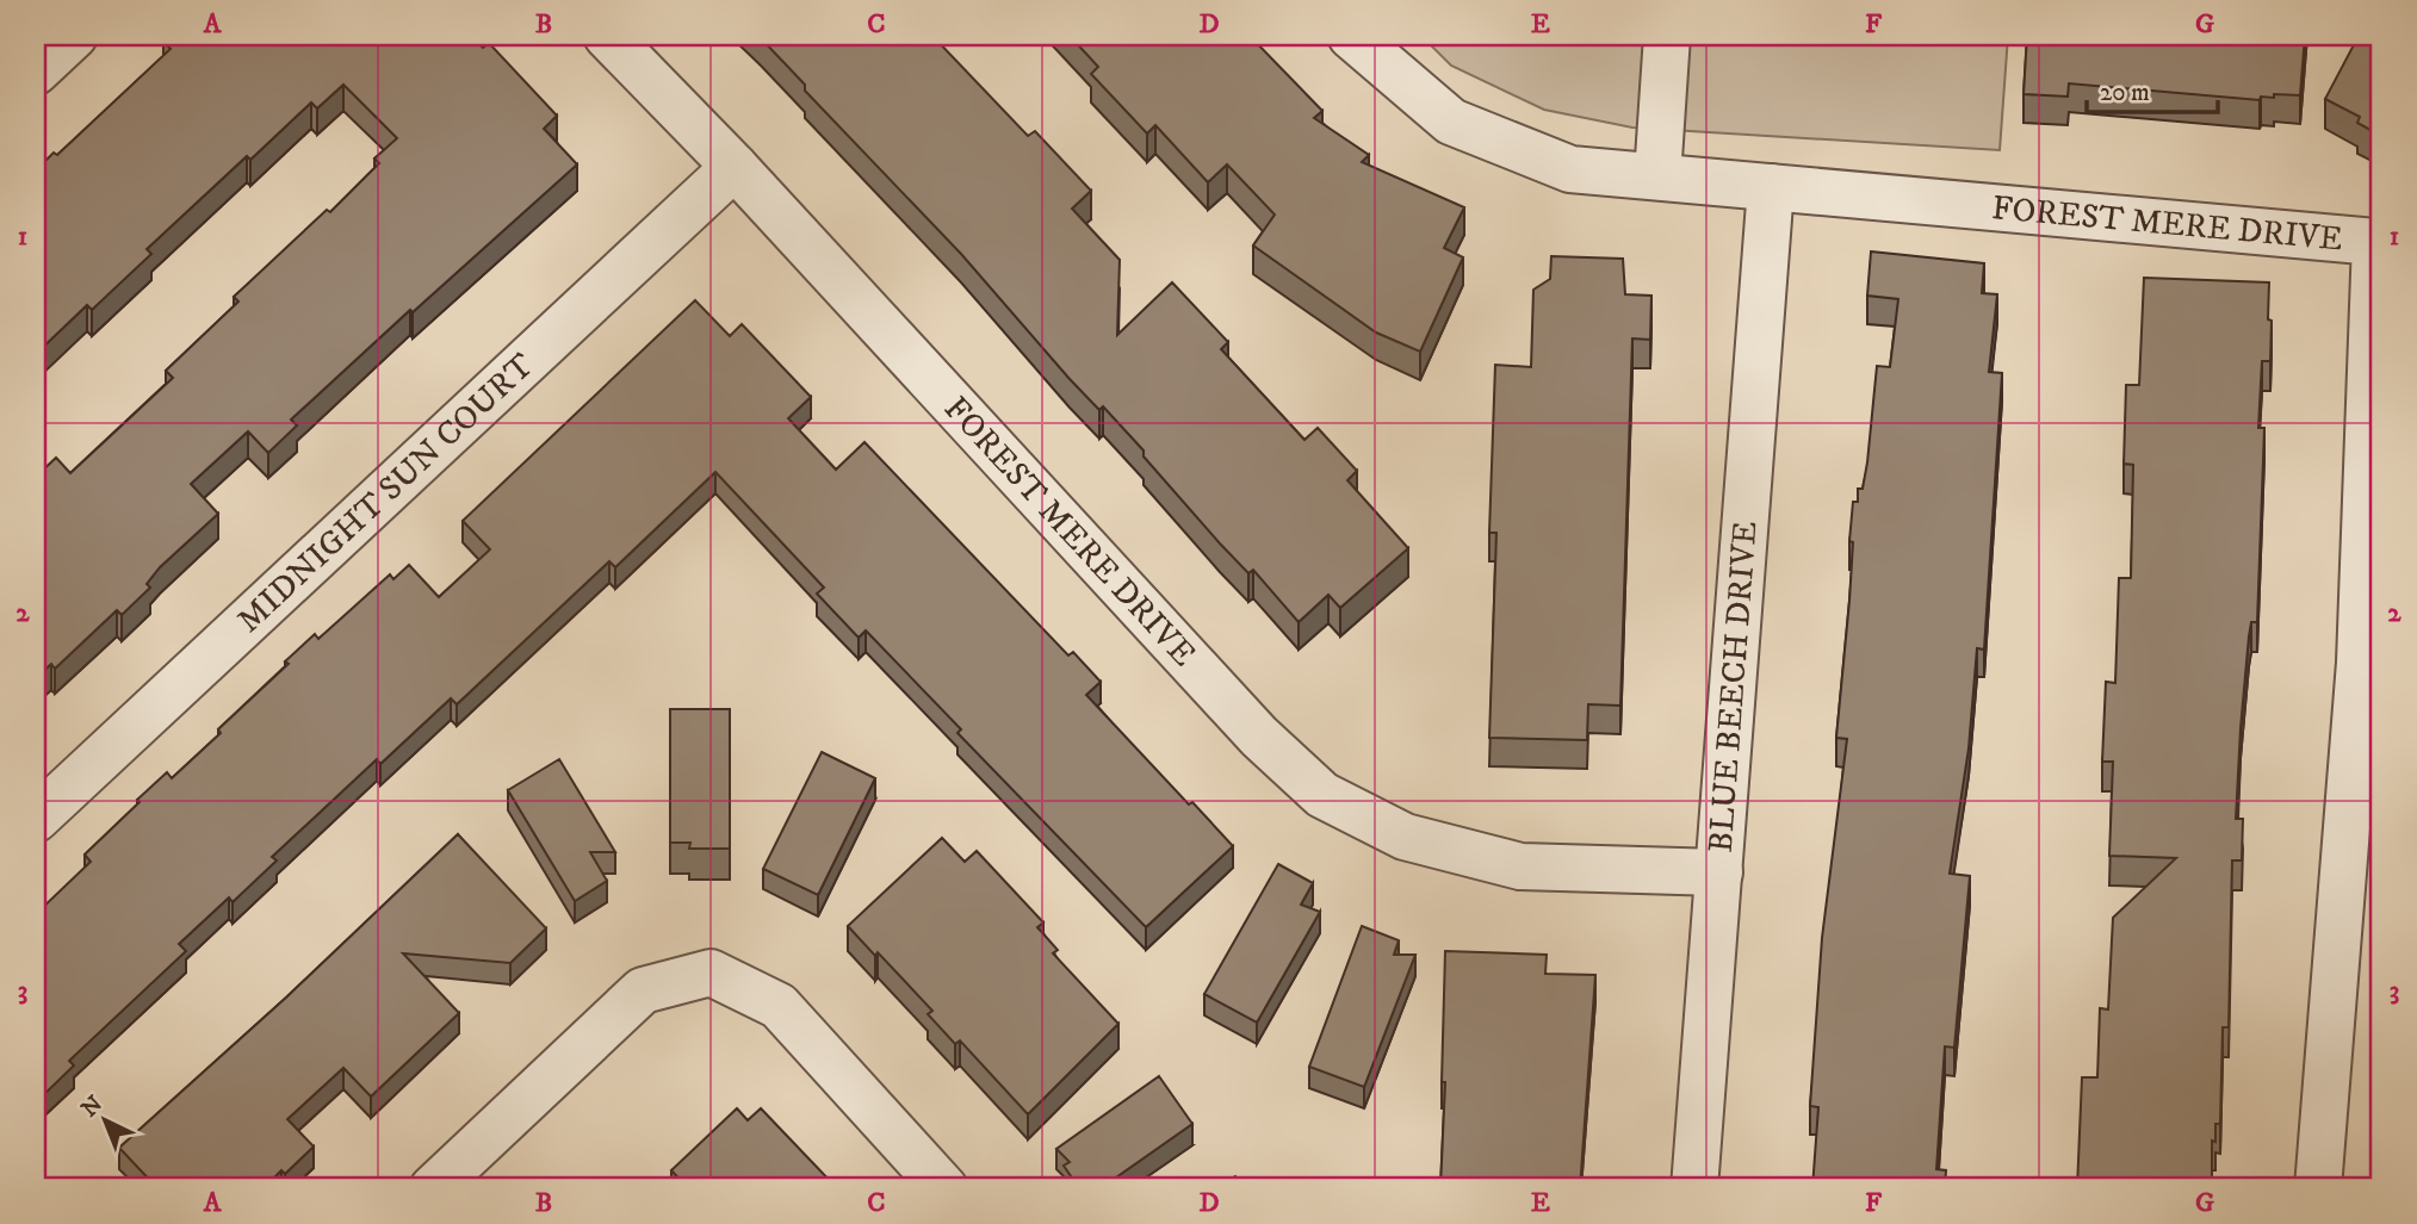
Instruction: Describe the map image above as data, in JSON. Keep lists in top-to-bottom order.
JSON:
{
  "streets": {
    "street": ["FOREST MERE DRIVE", "MIDNIGHT SUN COURT", "BLUE BEECH DRIVE"]
  },
  "crossings": [
    ["FOREST MERE DRIVE", "MIDNIGHT SUN COURT"],
    ["FOREST MERE DRIVE", "BLUE BEECH DRIVE"]
  ],
  "scale_bar": "20 m",
  "north": "top left",
  "grid": {
    "columns": [
      "A",
      "B",
      "C",
      "D",
      "E",
      "F",
      "G"
    ],
    "rows": ["1", "2", "3"]
  }
}
